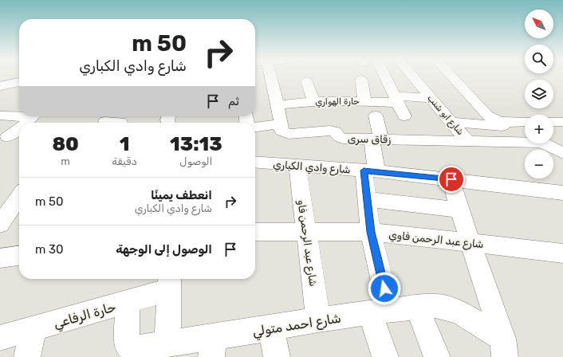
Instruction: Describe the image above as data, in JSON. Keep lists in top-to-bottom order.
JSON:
{
  "streets": {
    "street": [
      "حارة الهواري",
      "شارع ابو شنب",
      "زقاق سرى",
      "شارع وادي الكباري",
      "شارع عبد الرحمن فاوي",
      "شارع عبد الرحمن فاو",
      "حارة الرفاعي",
      "شارع احمد متولي"
    ]
  },
  "crossings": [
    ["حارة الهواري", "شارع ابو شنب"],
    ["شارع ابو شنب", "زقاق سرى"],
    ["شارع وادي الكباري", "شارع عبد الرحمن فاو"],
    ["شارع عبد الرحمن فاوي", "شارع عبد الرحمن فاو"],
    ["شارع عبد الرحمن فاو", "شارع احمد متولي"],
    ["حارة الرفاعي", "شارع احمد متولي"]
  ],
  "north": "top left",
  "page": {
    "map_buttons": ["+", "−"],
    "turn": ["50 m", "شارع وادي الكباري"],
    "then": "ثم",
    "eta": [
      "13:13",
      "الوصول",
      "1",
      "دقيقة",
      "80",
      "m"
    ],
    "list": [
      {
        "name": "انعطف يمينًا",
        "note": "شارع وادي الكباري",
        "value": "50 m"
      },
      {
        "name": "الوصول إلى الوجهة",
        "value": "30 m"
      }
    ]
  }
}
